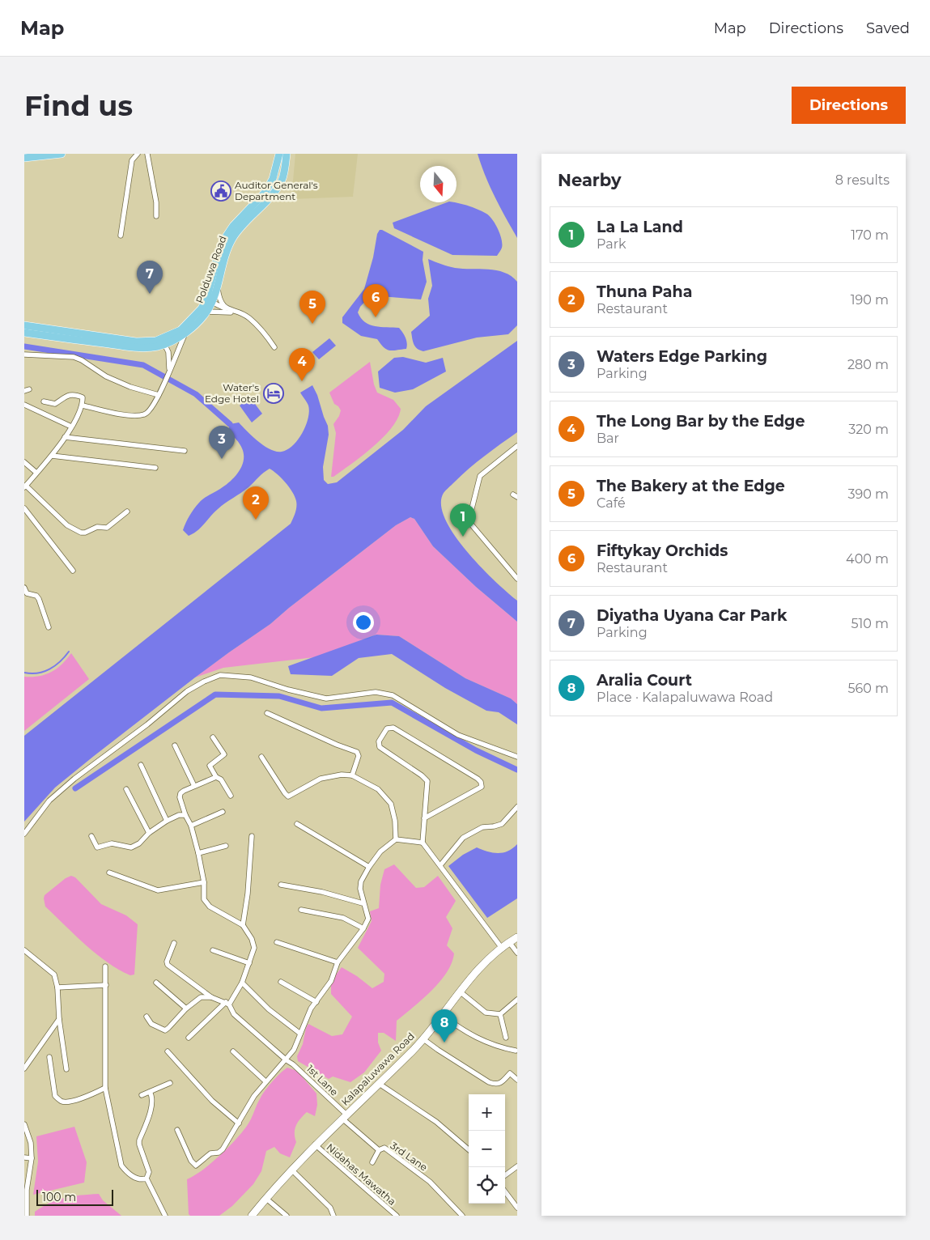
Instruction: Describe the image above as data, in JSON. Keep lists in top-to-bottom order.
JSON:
{
  "streets": {
    "main road": ["Polduwa Road"],
    "street": [
      "Kalapaluwawa Road",
      "1st Lane",
      "3rd Lane",
      "Nidahas Mawatha"
    ]
  },
  "crossings": [
    ["Kalapaluwawa Road", "1st Lane"],
    ["Kalapaluwawa Road", "3rd Lane"],
    ["Kalapaluwawa Road", "Nidahas Mawatha"],
    ["1st Lane", "3rd Lane"]
  ],
  "places": {
    "public building": ["Auditor General's Department"],
    "hotel": ["Water's Edge Hotel"]
  },
  "scale_bar": "100 m",
  "north": "bottom",
  "page": {
    "header": "Map",
    "nav": ["Map", "Directions", "Saved"],
    "buttons": "Directions",
    "title": "Find us",
    "heading": ["Nearby", "8 results"],
    "list": [
      {
        "mark": "1",
        "name": "La La Land",
        "note": "Park",
        "value": "170 m"
      },
      {
        "mark": "2",
        "name": "Thuna Paha",
        "note": "Restaurant",
        "value": "190 m"
      },
      {
        "mark": "3",
        "name": "Waters Edge Parking",
        "note": "Parking",
        "value": "280 m"
      },
      {
        "mark": "4",
        "name": "The Long Bar by the Edge",
        "note": "Bar",
        "value": "320 m"
      },
      {
        "mark": "5",
        "name": "The Bakery at the Edge",
        "note": "Café",
        "value": "390 m"
      },
      {
        "mark": "6",
        "name": "Fiftykay Orchids",
        "note": "Restaurant",
        "value": "400 m"
      },
      {
        "mark": "7",
        "name": "Diyatha Uyana Car Park",
        "note": "Parking",
        "value": "510 m"
      },
      {
        "mark": "8",
        "name": "Aralia Court",
        "note": "Place · Kalapaluwawa Road",
        "value": "560 m"
      }
    ],
    "pins": [
      "7",
      "6",
      "5",
      "4",
      "3",
      "2",
      "1",
      "8"
    ],
    "map_buttons": ["+", "−"],
    "scale": "100 m"
  }
}
